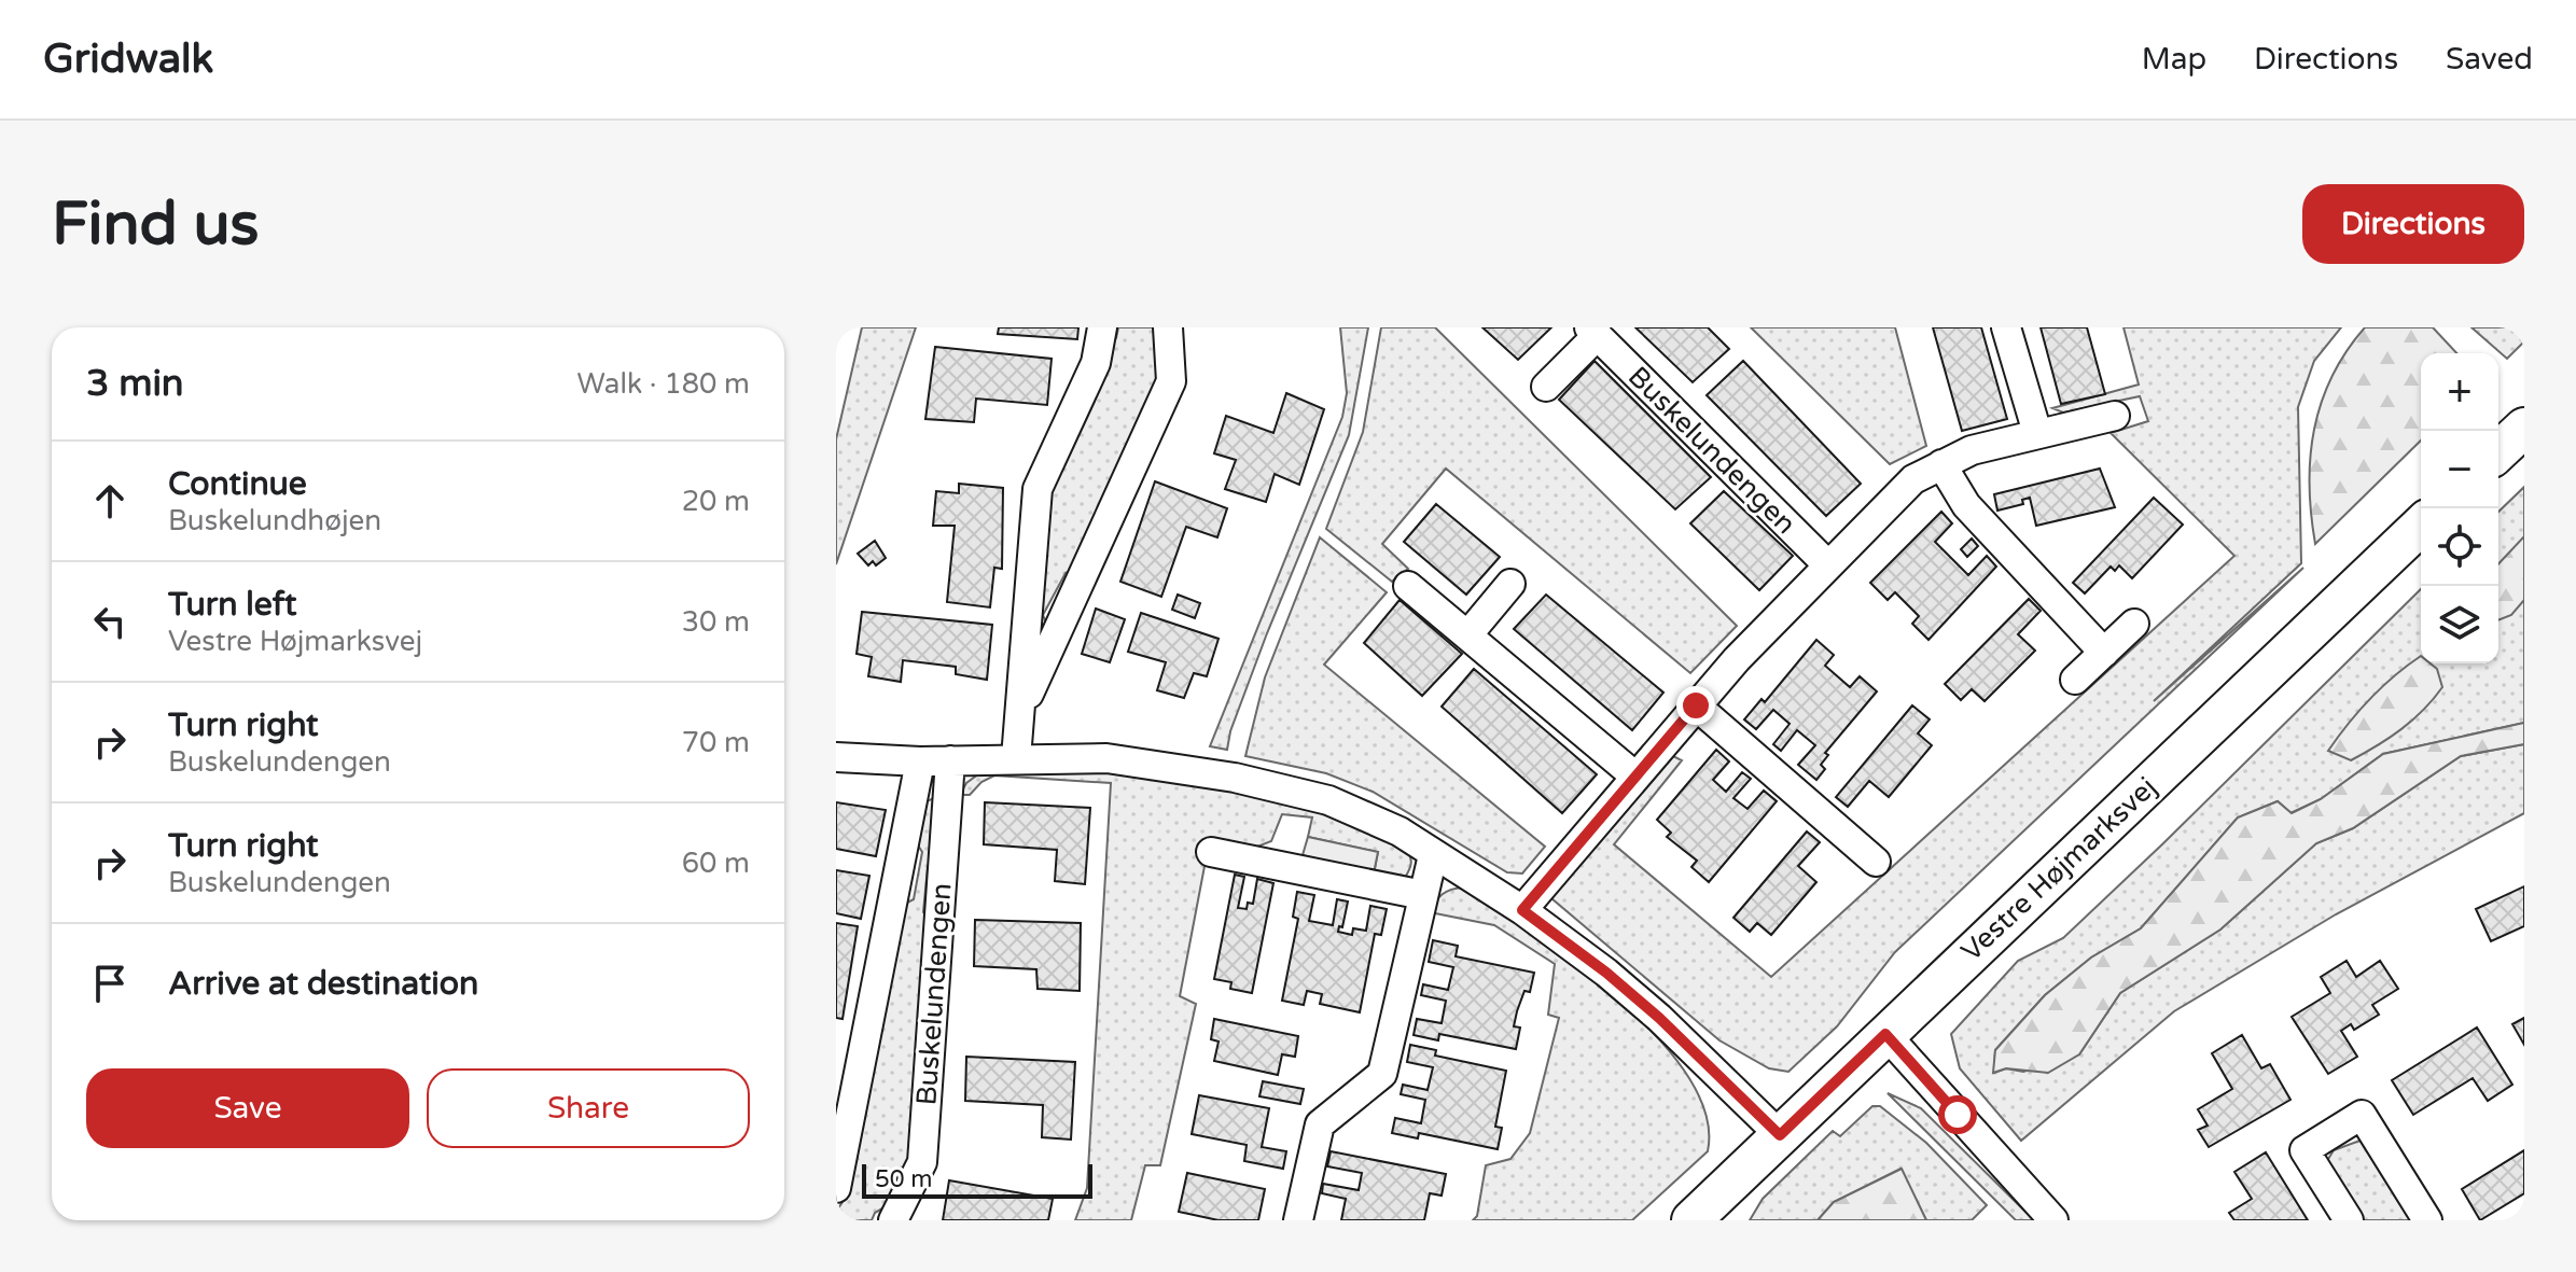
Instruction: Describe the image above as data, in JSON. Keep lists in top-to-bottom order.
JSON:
{
  "streets": {
    "street": ["Buskelundengen", "Vestre Højmarksvej"]
  },
  "scale_bar": "50 m",
  "page": {
    "header": "Gridwalk",
    "nav": ["Map", "Directions", "Saved"],
    "buttons": [
      "Directions",
      ["Save", "Share"]
    ],
    "title": "Find us",
    "heading": ["3 min", "Walk · 180 m"],
    "map_buttons": ["+", "−"],
    "list": [
      ["Continue", "Buskelundhøjen", "20 m"],
      ["Turn left", "Vestre Højmarksvej", "30 m"],
      ["Turn right", "Buskelundengen", "70 m"],
      ["Turn right", "Buskelundengen", "60 m"],
      "Arrive at destination"
    ],
    "scale": "50 m"
  }
}
